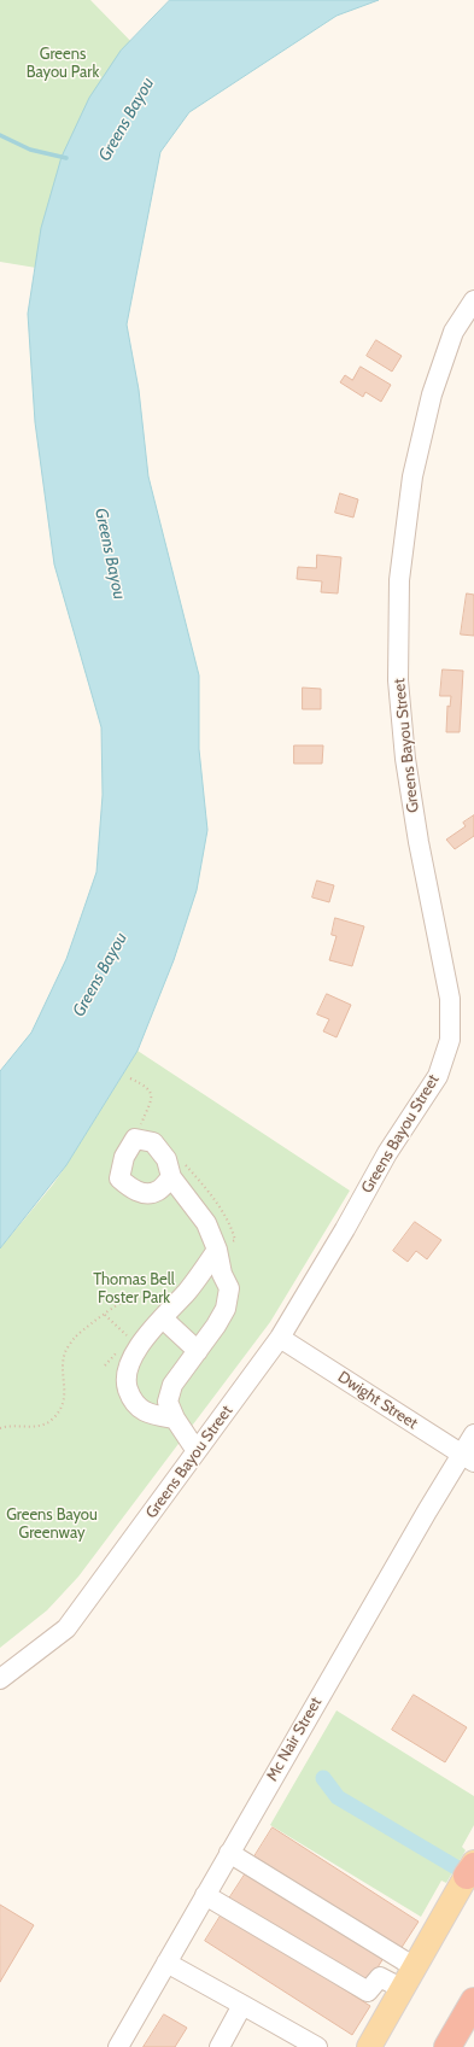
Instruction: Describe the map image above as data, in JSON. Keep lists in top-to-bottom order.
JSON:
{
  "streets": {
    "street": ["Greens Bayou Street", "Dwight Street", "Mc Nair Street"]
  },
  "crossings": [
    ["Greens Bayou Street", "Dwight Street"],
    ["Dwight Street", "Mc Nair Street"]
  ],
  "water": ["Greens Bayou"],
  "parks": ["Greens Bayou Park", "Thomas Bell Foster Park", "Greens Bayou Greenway"]
}
